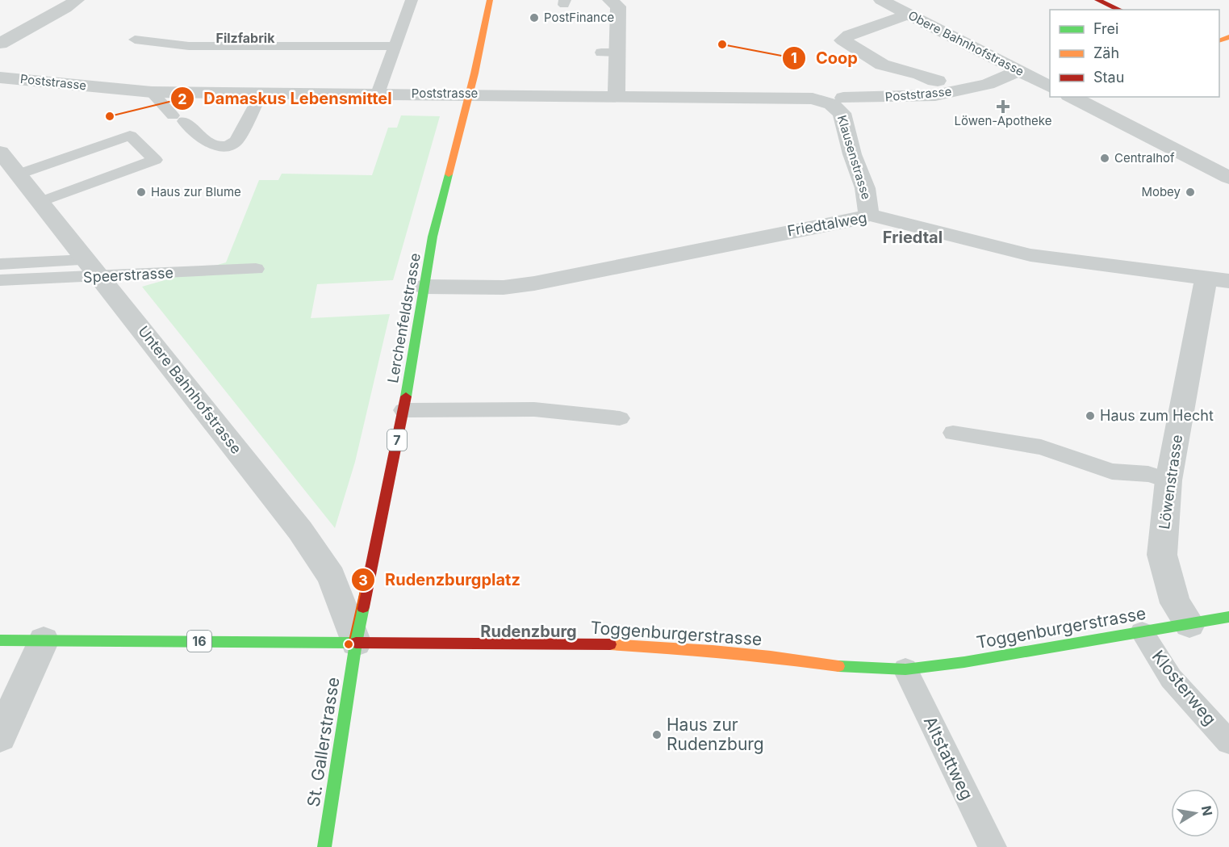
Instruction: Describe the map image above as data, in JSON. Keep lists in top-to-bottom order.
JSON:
{
  "streets": {
    "main road": [
      "Lerchenfeldstrasse",
      "7",
      "Toggenburgerstrasse",
      "16",
      "St. Gallerstrasse"
    ],
    "street": [
      "Obere Bahnhofstrasse",
      "Poststrasse",
      "Klausenstrasse",
      "Friedtalweg",
      "Untere Bahnhofstrasse",
      "Löwenstrasse"
    ],
    "lane": ["Speerstrasse", "Klosterweg", "Altstattweg"]
  },
  "crossings": [
    ["Obere Bahnhofstrasse", "Poststrasse"],
    ["Poststrasse", "Klausenstrasse"],
    ["Poststrasse", "Lerchenfeldstrasse"],
    ["Klausenstrasse", "Friedtalweg"],
    ["Friedtalweg", "Lerchenfeldstrasse"],
    ["Friedtalweg", "Löwenstrasse"],
    ["Speerstrasse", "Untere Bahnhofstrasse"],
    ["Lerchenfeldstrasse", "Untere Bahnhofstrasse"],
    ["Lerchenfeldstrasse", "Toggenburgerstrasse"],
    ["Lerchenfeldstrasse", "St. Gallerstrasse"],
    ["Untere Bahnhofstrasse", "Toggenburgerstrasse"],
    ["Untere Bahnhofstrasse", "St. Gallerstrasse"],
    ["Löwenstrasse", "Toggenburgerstrasse"],
    ["Toggenburgerstrasse", "Klosterweg"],
    ["Toggenburgerstrasse", "St. Gallerstrasse"],
    ["Toggenburgerstrasse", "Altstattweg"]
  ],
  "districts": ["Filzfabrik", "Friedtal", "Rudenzburg"],
  "places": {
    "other": [
      "PostFinance",
      "Coop",
      "Damaskus Lebensmittel",
      "Centralhof",
      "Haus zur Blume",
      "Mobey",
      "Haus zum Hecht",
      "Rudenzburgplatz",
      "Haus zur Rudenzburg"
    ],
    "health": ["Löwen-Apotheke"]
  },
  "legend": ["Frei", "Zäh", "Stau"],
  "north": "right"
}
